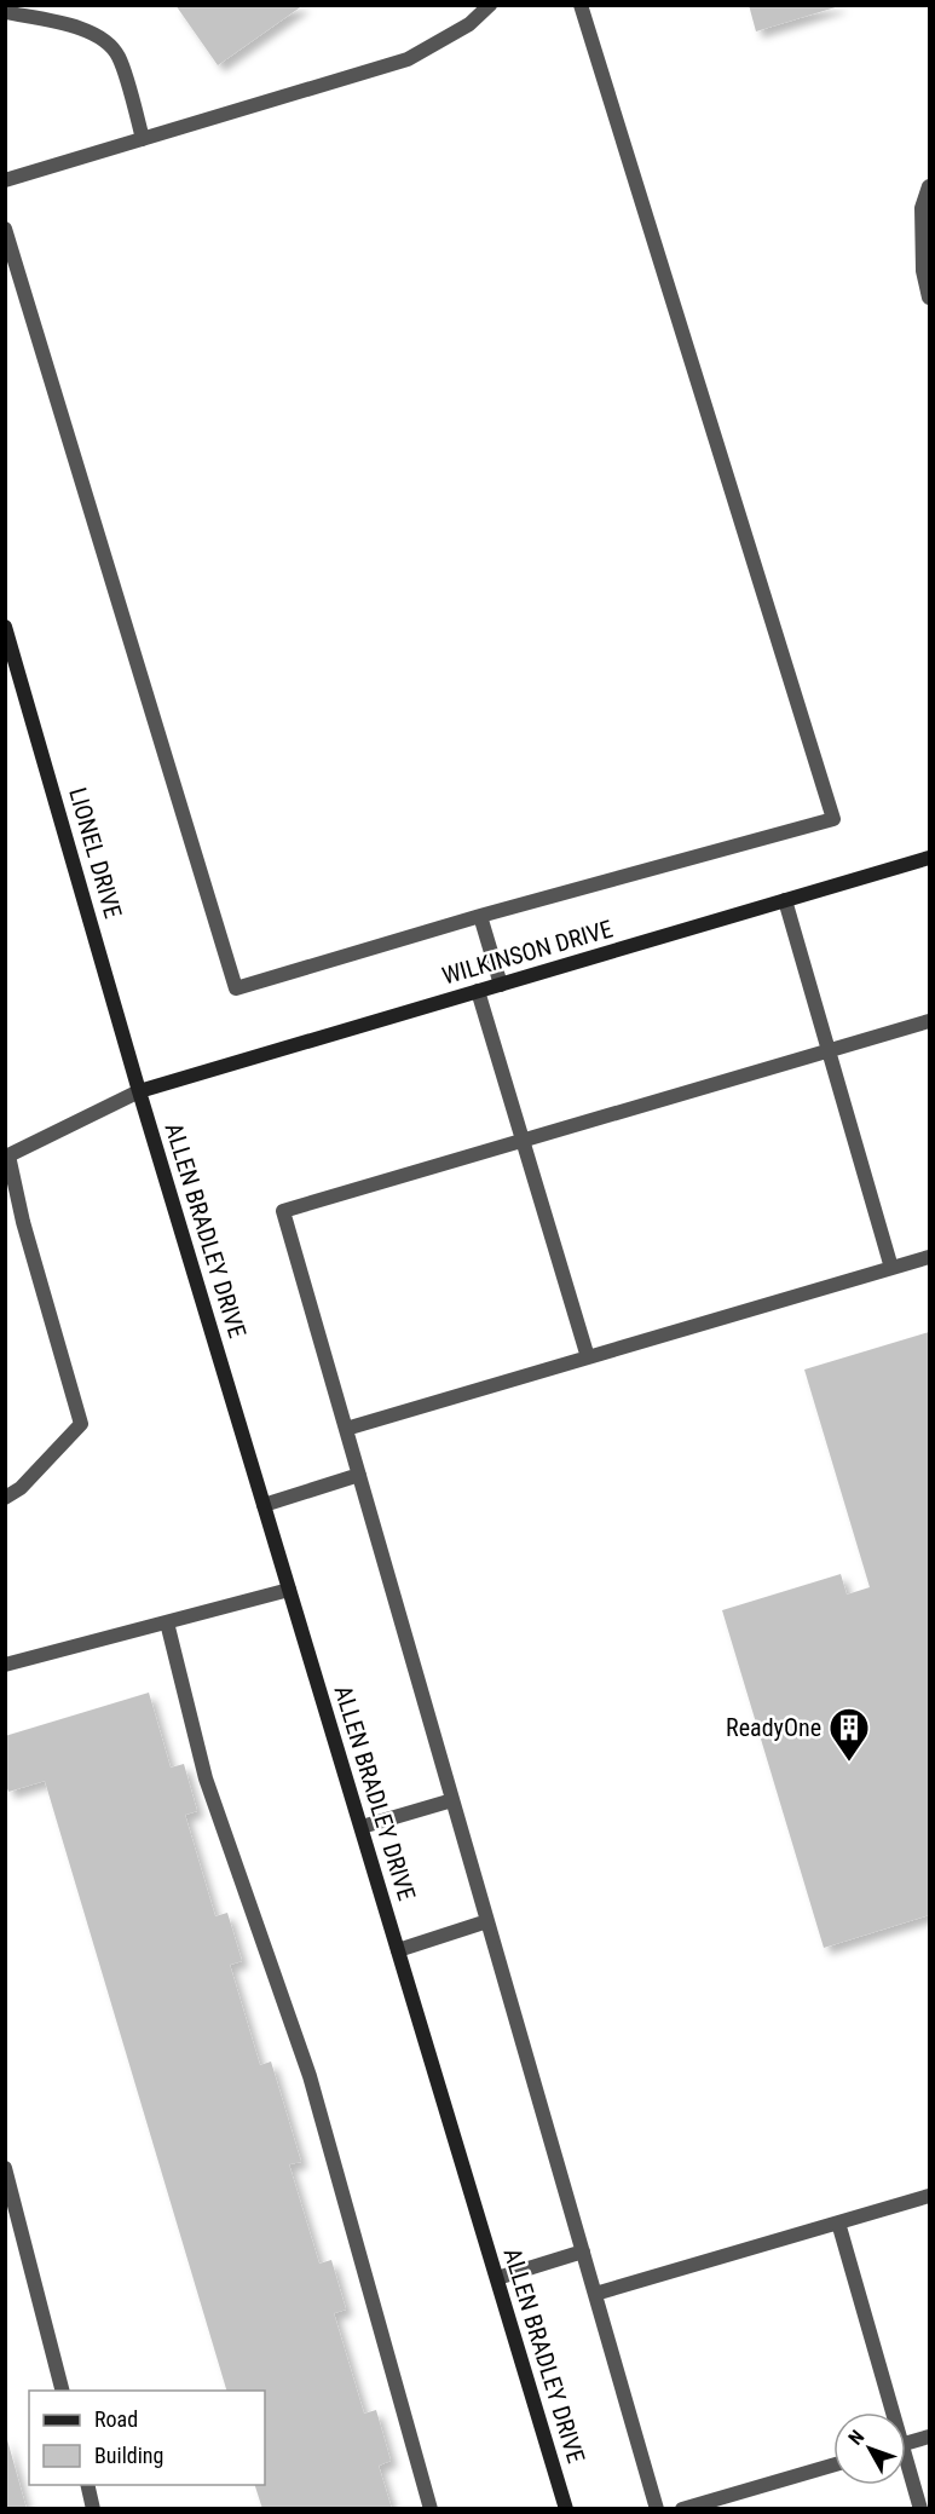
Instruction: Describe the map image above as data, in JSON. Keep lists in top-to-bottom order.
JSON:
{
  "streets": {
    "street": ["LIONEL DRIVE", "WILKINSON DRIVE", "ALLEN BRADLEY DRIVE"]
  },
  "crossings": [
    ["LIONEL DRIVE", "WILKINSON DRIVE"],
    ["LIONEL DRIVE", "ALLEN BRADLEY DRIVE"],
    ["WILKINSON DRIVE", "ALLEN BRADLEY DRIVE"]
  ],
  "places": {
    "building": ["ReadyOne"]
  },
  "legend": ["Road", "Building"],
  "north": "top left"
}
